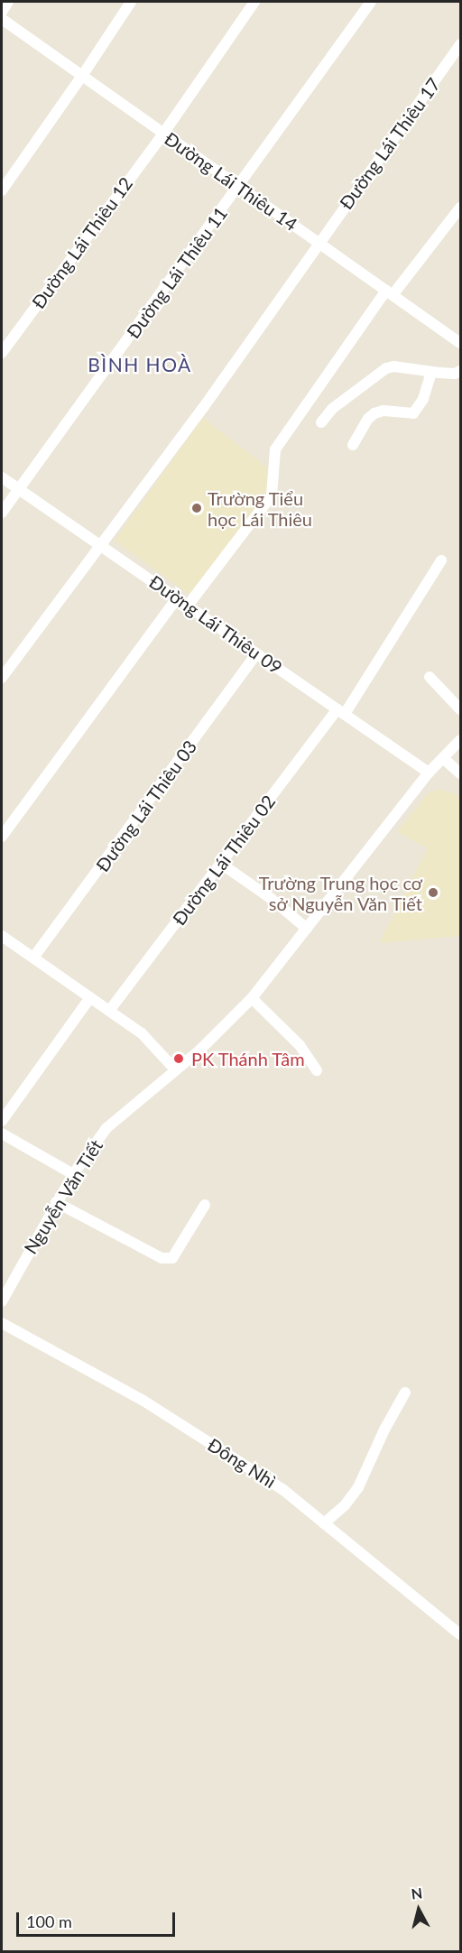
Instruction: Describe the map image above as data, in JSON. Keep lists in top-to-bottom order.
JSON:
{
  "streets": {
    "street": [
      "Đường Lái Thiêu 17",
      "Đường Lái Thiêu 14",
      "Đường Lái Thiêu 12",
      "Đường Lái Thiêu 11",
      "Đường Lái Thiêu 09",
      "Đường Lái Thiêu 03",
      "Đường Lái Thiêu 02",
      "Nguyễn Văn Tiết",
      "Đông Nhì"
    ]
  },
  "crossings": [
    ["Đường Lái Thiêu 17", "Đường Lái Thiêu 14"],
    ["Đường Lái Thiêu 17", "Đường Lái Thiêu 09"],
    ["Đường Lái Thiêu 14", "Đường Lái Thiêu 12"],
    ["Đường Lái Thiêu 14", "Đường Lái Thiêu 11"],
    ["Đường Lái Thiêu 11", "Đường Lái Thiêu 09"],
    ["Đường Lái Thiêu 09", "Đường Lái Thiêu 03"],
    ["Đường Lái Thiêu 09", "Đường Lái Thiêu 02"],
    ["Đường Lái Thiêu 09", "Nguyễn Văn Tiết"]
  ],
  "districts": ["BÌNH HOÀ"],
  "places": ["Trường Tiểu học Lái Thiêu", "Trường Trung học cơ sở Nguyễn Văn Tiết", "PK Thánh Tâm"],
  "scale_bar": "100 m",
  "north": "top"
}
